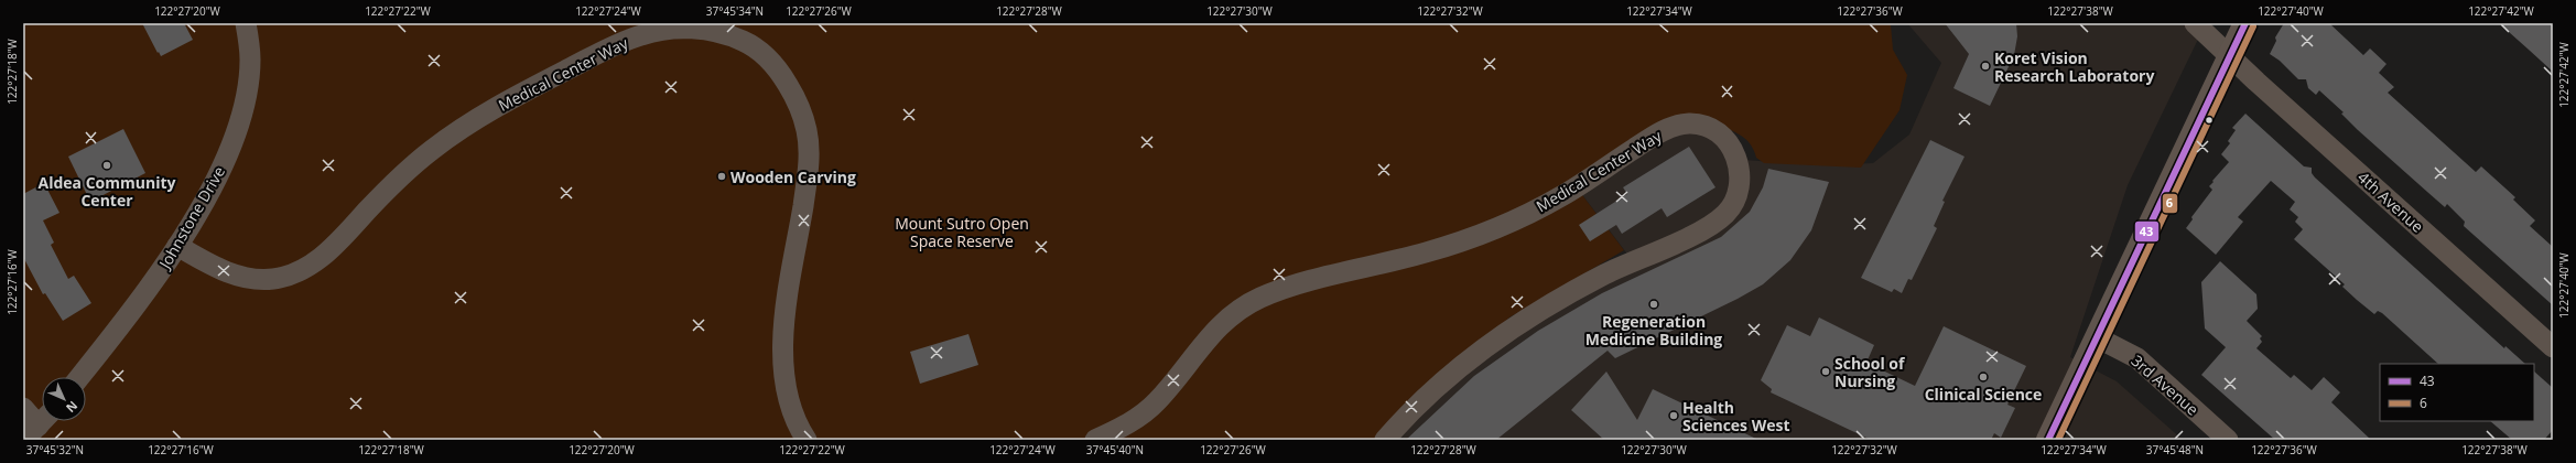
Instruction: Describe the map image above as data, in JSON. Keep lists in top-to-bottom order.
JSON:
{
  "streets": {
    "street": [
      "Medical Center Way",
      "4th Avenue",
      "Johnstone Drive",
      "3rd Avenue"
    ]
  },
  "crossings": [
    ["Medical Center Way", "Johnstone Drive"]
  ],
  "parks": ["Mount Sutro Open Space Reserve"],
  "places": [
    "Koret Vision Research Laboratory",
    "Aldea Community Center",
    "Wooden Carving",
    "Regeneration Medicine Building",
    "School of Nursing",
    "Clinical Science",
    "Health Sciences West"
  ],
  "lines": ["transit line 43", "transit line 6"],
  "legend": ["43", "6"],
  "north": "bottom right",
  "coordinates": [
    "122°27'20\"W",
    "122°27'22\"W",
    "122°27'24\"W",
    "37°45'34\"N",
    "122°27'26\"W",
    "122°27'28\"W",
    "122°27'30\"W",
    "122°27'32\"W",
    "122°27'34\"W",
    "122°27'36\"W",
    "122°27'38\"W",
    "122°27'40\"W",
    "122°27'42\"W",
    "122°27'18\"W",
    "122°27'16\"W",
    "37°45'32\"N",
    "37°45'40\"N",
    "37°45'48\"N"
  ]
}
